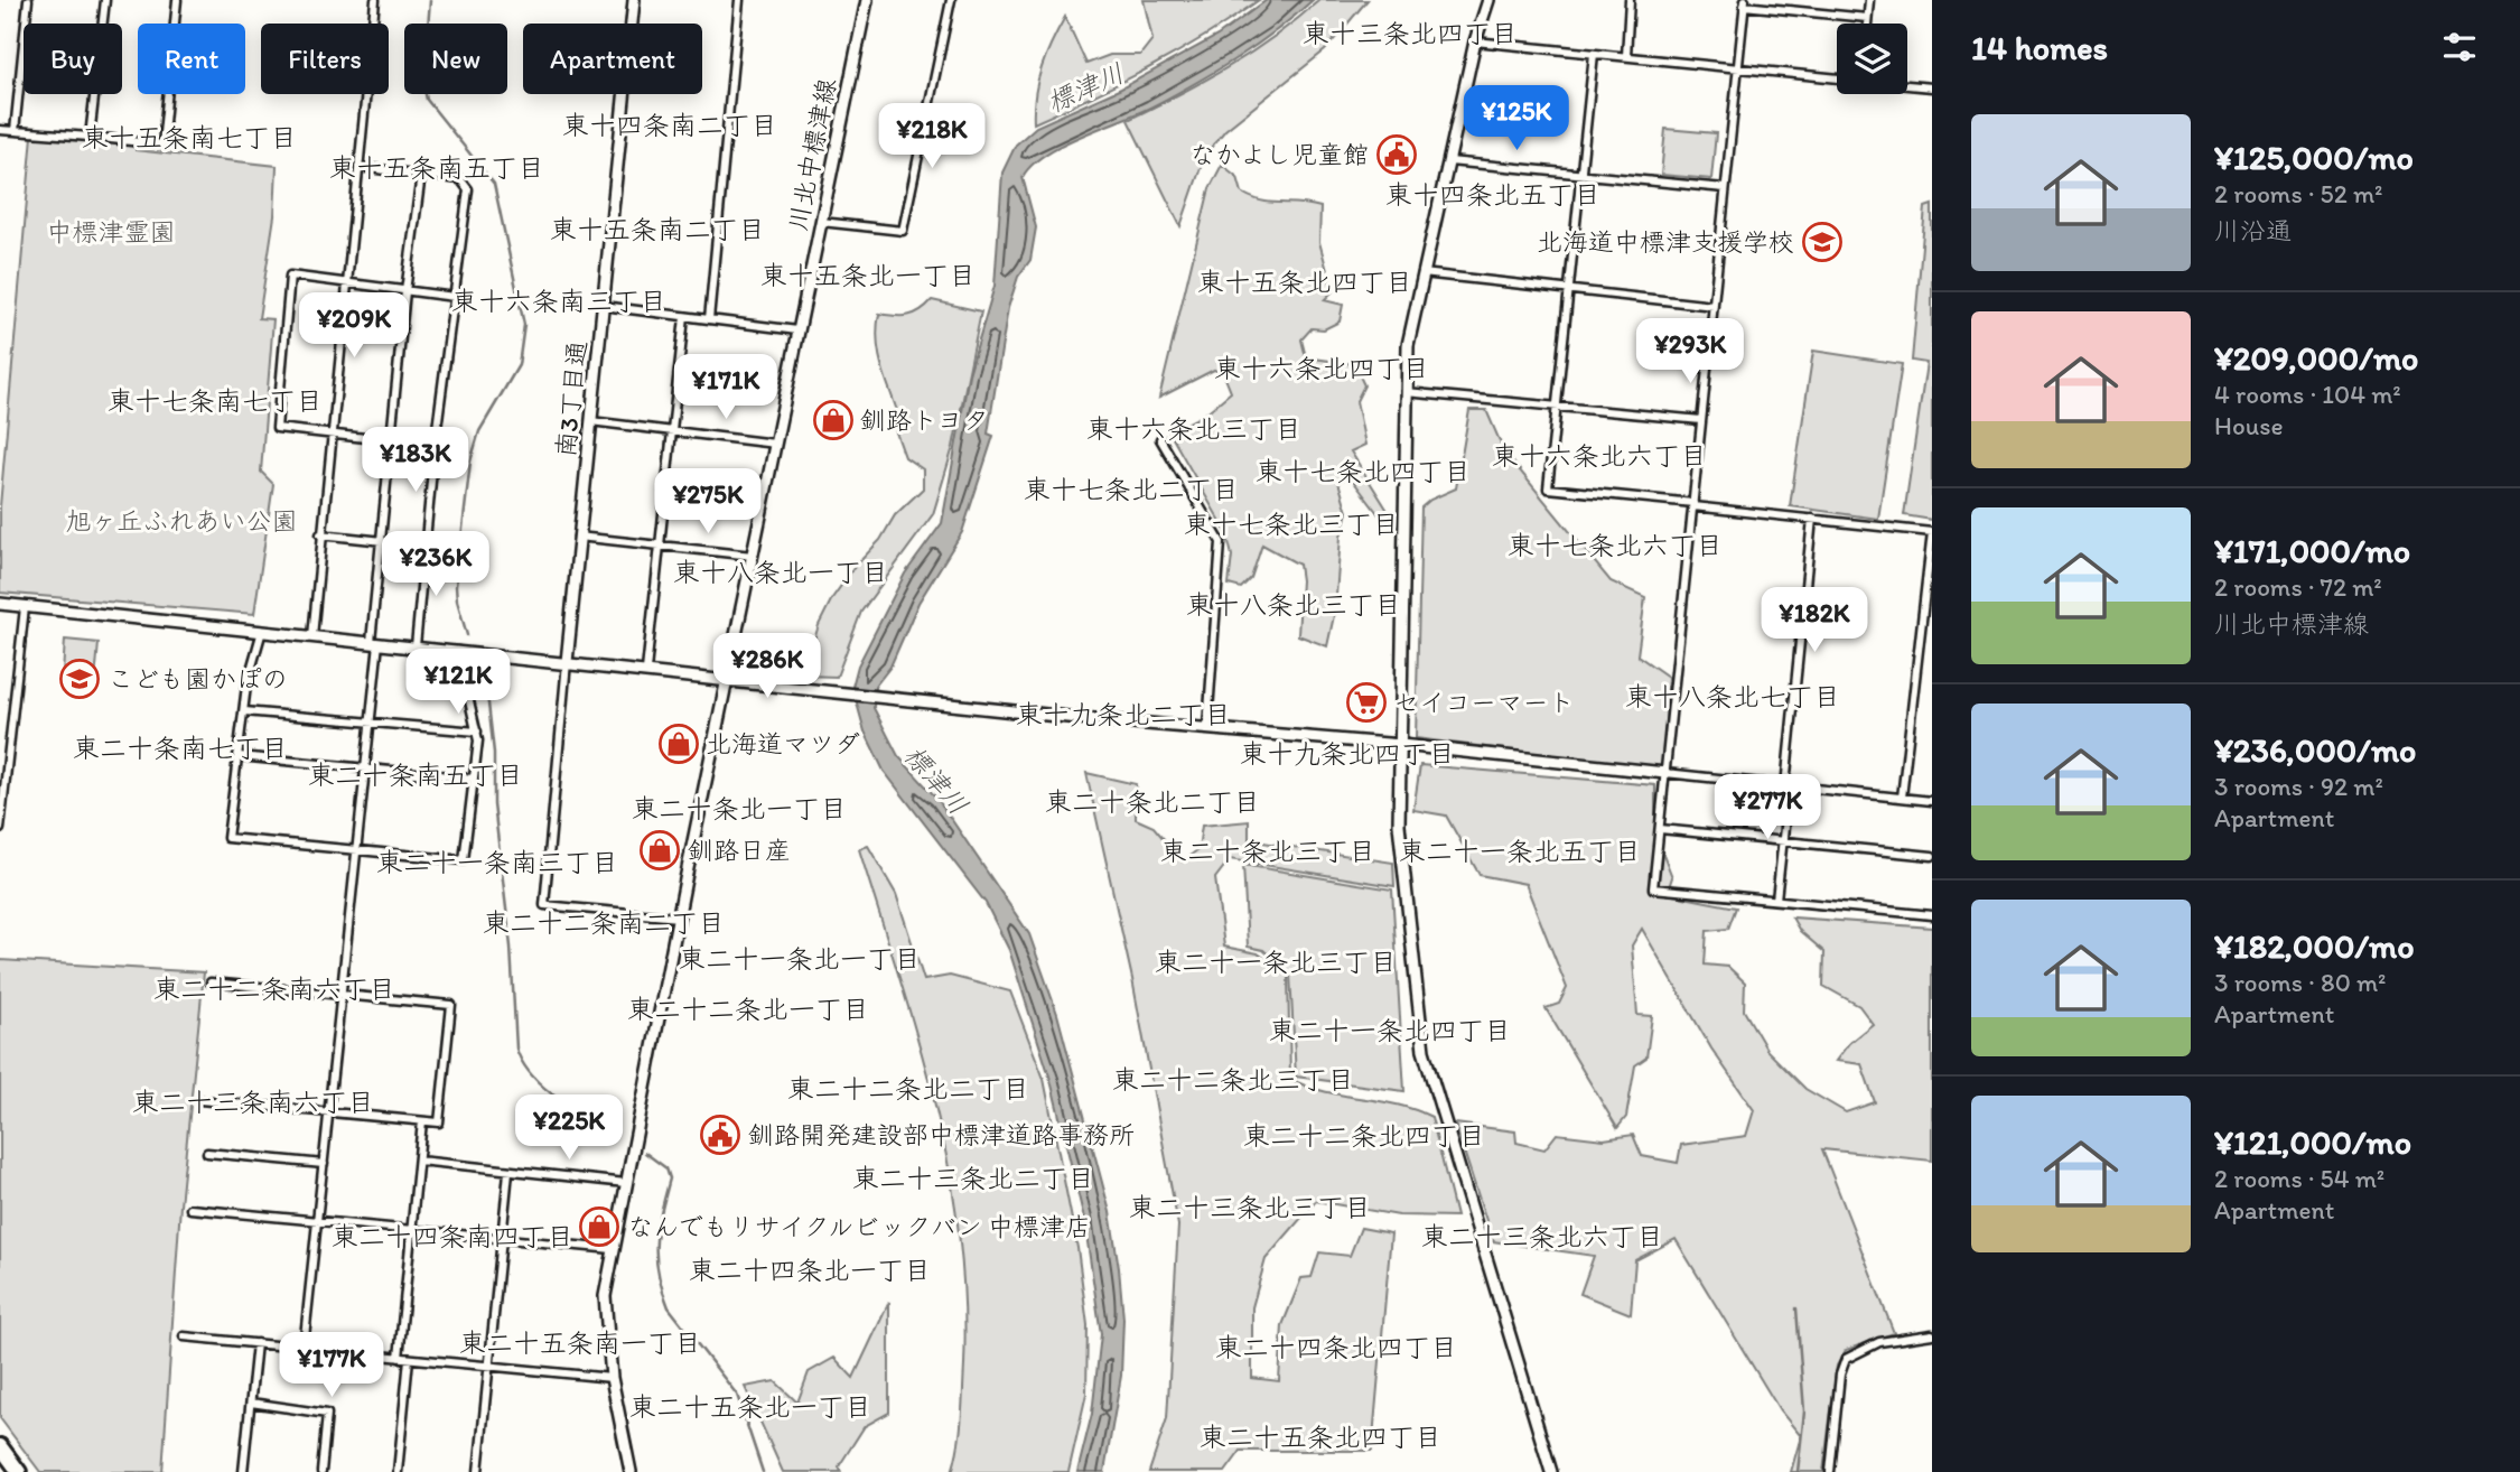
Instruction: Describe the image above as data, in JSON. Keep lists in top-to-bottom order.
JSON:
{
  "streets": {
    "street": ["川北中標津線", "南3丁目通"]
  },
  "districts": [
    "東十三条北四丁目",
    "東十四条南二丁目",
    "東十五条南七丁目",
    "東十五条南五丁目",
    "東十四条北五丁目",
    "東十五条南二丁目",
    "東十五条北一丁目",
    "東十五条北四丁目",
    "東十六条南三丁目",
    "東十六条北四丁目",
    "東十七条南七丁目",
    "東十六条北三丁目",
    "東十六条北六丁目",
    "東十七条北四丁目",
    "東十七条北二丁目",
    "東十七条北三丁目",
    "東十七条北六丁目",
    "東十八条北一丁目",
    "東十八条北三丁目",
    "東十八条北七丁目",
    "東十九条北二丁目",
    "東二十条南七丁目",
    "東十九条北四丁目",
    "東二十条南五丁目",
    "東二十条北二丁目",
    "東二十条北一丁目",
    "東二十条北三丁目",
    "東二十一条北五丁目",
    "東二十一条南三丁目",
    "東二十二条南二丁目",
    "東二十一条北一丁目",
    "東二十一条北三丁目",
    "東二十二条南六丁目",
    "東二十二条北一丁目",
    "東二十一条北四丁目",
    "東二十二条北三丁目",
    "東二十二条北二丁目",
    "東二十三条南六丁目",
    "東二十二条北四丁目",
    "東二十三条北二丁目",
    "東二十三条北三丁目",
    "東二十四条南四丁目",
    "東二十三条北六丁目",
    "東二十四条北一丁目",
    "東二十五条南一丁目",
    "東二十四条北四丁目",
    "東二十五条北一丁目",
    "東二十五条北四丁目"
  ],
  "water": ["標津川"],
  "parks": ["中標津霊園", "旭ヶ丘ふれあい公園"],
  "places": {
    "public building": ["なかよし児童館", "釧路開発建設部中標津道路事務所"],
    "school or university": ["北海道中標津支援学校", "こども園かぽの"],
    "shop": [
      "釧路トヨタ",
      "北海道マツダ",
      "釧路日産",
      "なんでもリサイクルビックバン 中標津店"
    ],
    "supermarket": ["セイコーマート"]
  },
  "page": {
    "heading": "14 homes",
    "chip": [
      "Buy",
      "Rent",
      "Filters",
      "New",
      "Apartment"
    ],
    "price": [
      "¥125K",
      "¥218K",
      "¥209K",
      "¥293K",
      "¥171K",
      "¥183K",
      "¥275K",
      "¥236K",
      "¥182K",
      "¥286K",
      "¥121K",
      "¥277K",
      "¥225K",
      "¥177K"
    ],
    "list": [
      {
        "name": "¥125,000/mo",
        "note": "2 rooms · 52 m² · 川沿通"
      },
      {
        "name": "¥209,000/mo",
        "note": "4 rooms · 104 m² · House"
      },
      {
        "name": "¥171,000/mo",
        "note": "2 rooms · 72 m² · 川北中標津線"
      },
      {
        "name": "¥236,000/mo",
        "note": "3 rooms · 92 m² · Apartment"
      },
      {
        "name": "¥182,000/mo",
        "note": "3 rooms · 80 m² · Apartment"
      },
      {
        "name": "¥121,000/mo",
        "note": "2 rooms · 54 m² · Apartment"
      }
    ]
  }
}
